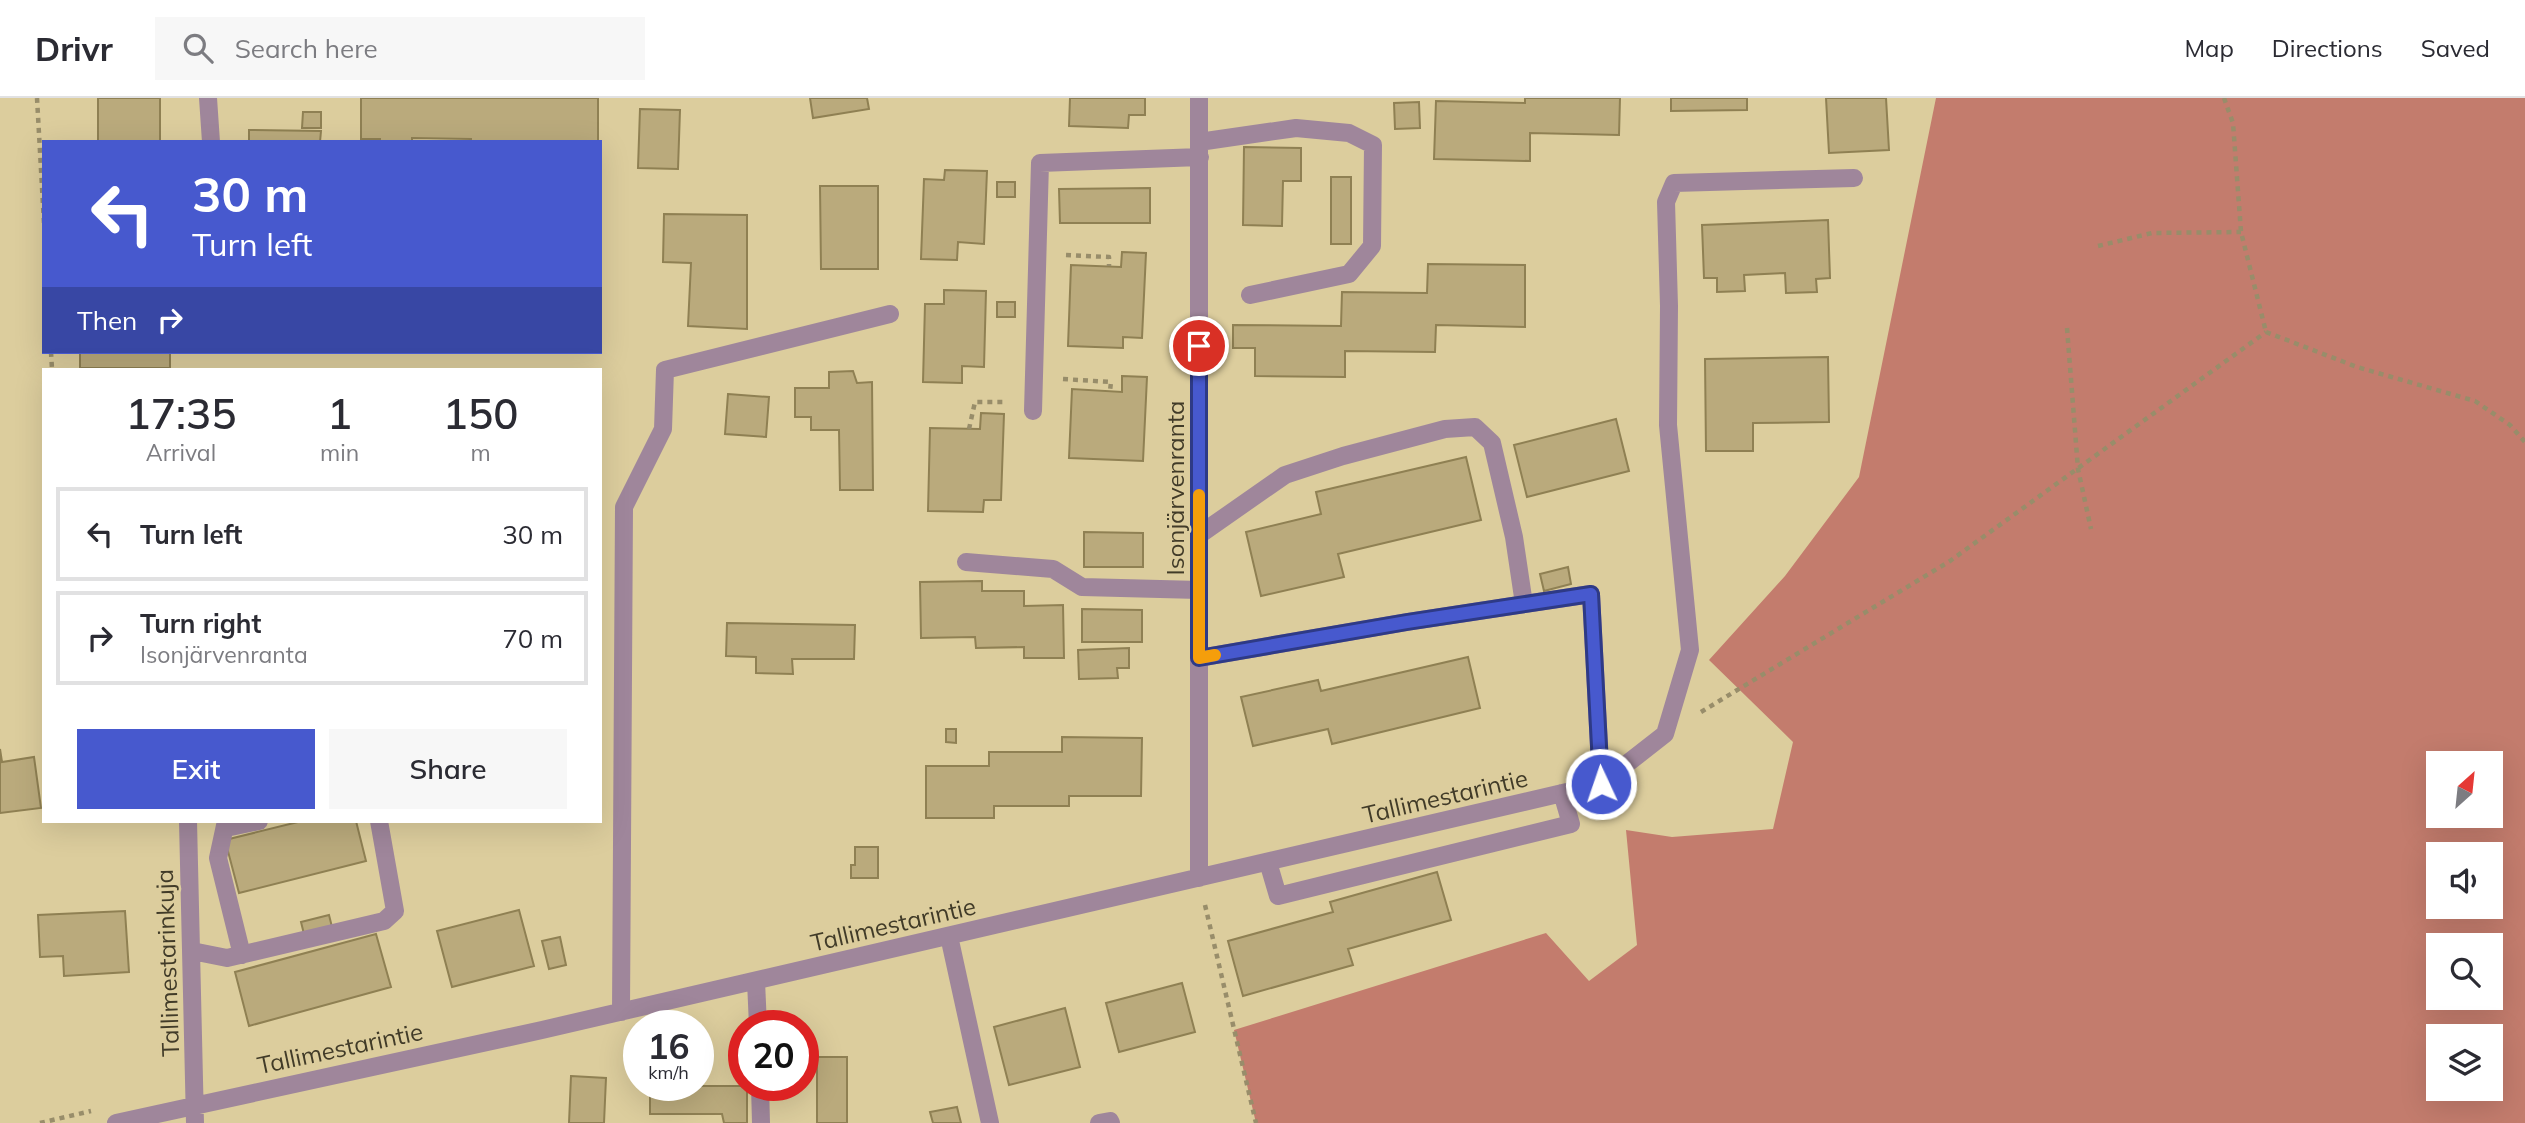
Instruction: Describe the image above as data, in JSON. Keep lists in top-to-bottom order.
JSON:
{
  "streets": {
    "street": ["Isonjärvenranta", "Tallimestarintie", "Tallimestarinkuja"]
  },
  "crossings": [
    ["Isonjärvenranta", "Tallimestarintie"],
    ["Tallimestarintie", "Tallimestarinkuja"]
  ],
  "north": "top right",
  "page": {
    "header": "Drivr",
    "search": "Search here",
    "nav": ["Map", "Directions", "Saved"],
    "turn": ["30 m", "Turn left"],
    "then": "Then",
    "eta": [
      "17:35",
      "Arrival",
      "1",
      "min",
      "150",
      "m"
    ],
    "list": [
      {
        "name": "Turn left",
        "value": "30 m"
      },
      {
        "name": "Turn right",
        "note": "Isonjärvenranta",
        "value": "70 m"
      }
    ],
    "buttons": ["Exit", "Share"],
    "speed": "16 km/h",
    "limit": "20"
  }
}
